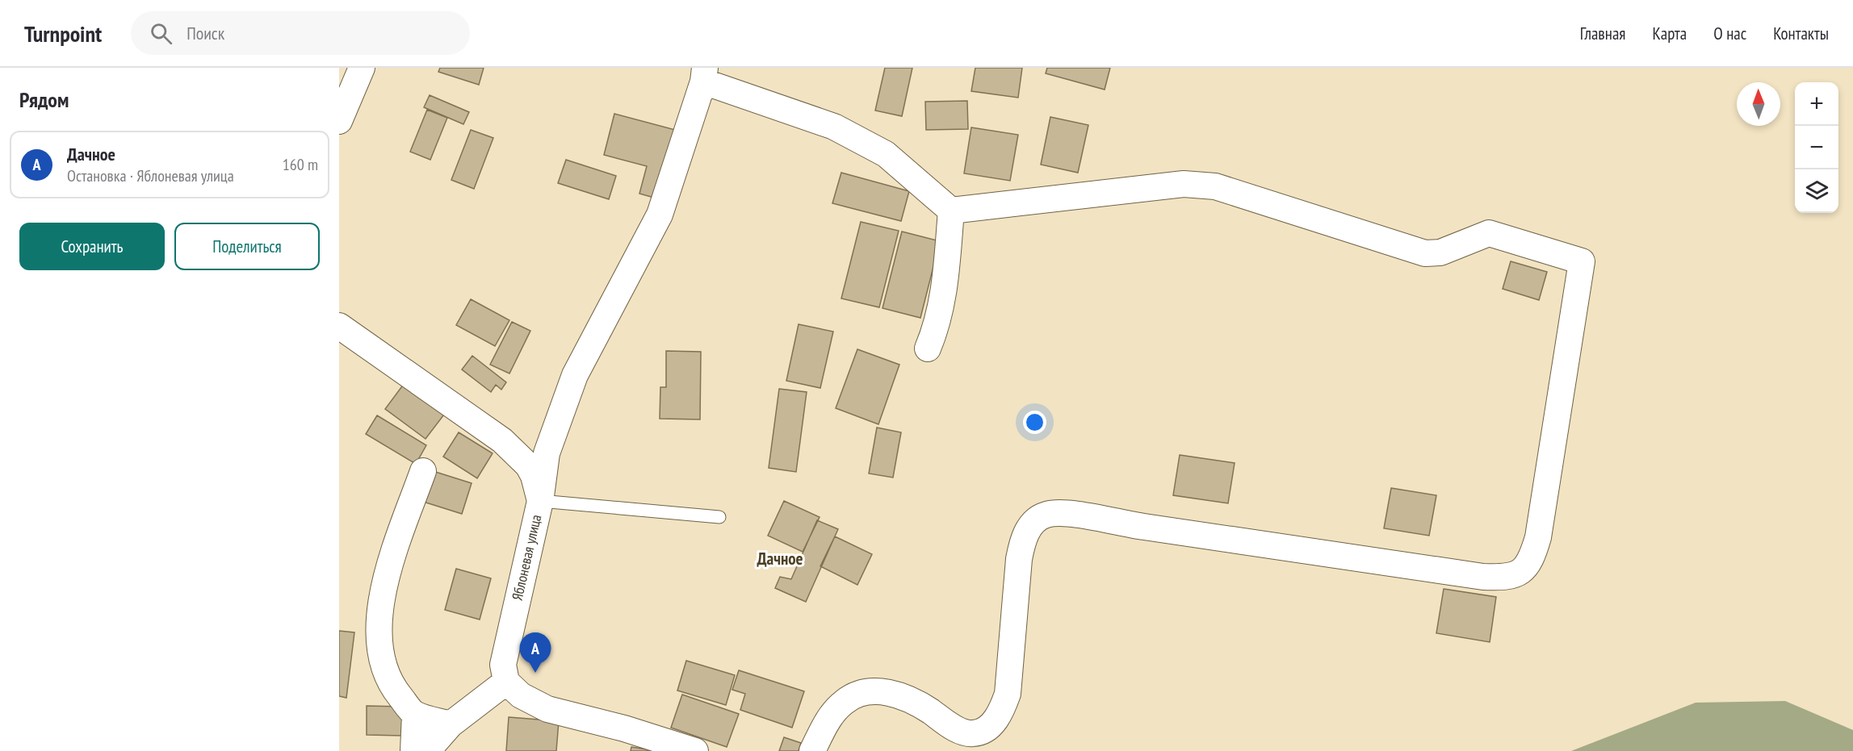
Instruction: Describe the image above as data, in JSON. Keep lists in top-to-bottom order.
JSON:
{
  "streets": {
    "street": ["Яблоневая улица"]
  },
  "districts": ["Дачное"],
  "north": "top",
  "page": {
    "header": "Turnpoint",
    "search": "Поиск",
    "nav": [
      "Главная",
      "Карта",
      "О нас",
      "Контакты"
    ],
    "heading": "Рядом",
    "map_buttons": ["+", "−"],
    "list": [
      {
        "mark": "A",
        "name": "Дачное",
        "note": "Остановка · Яблоневая улица",
        "value": "160 m"
      }
    ],
    "buttons": ["Сохранить", "Поделиться"],
    "pins": "A"
  }
}
